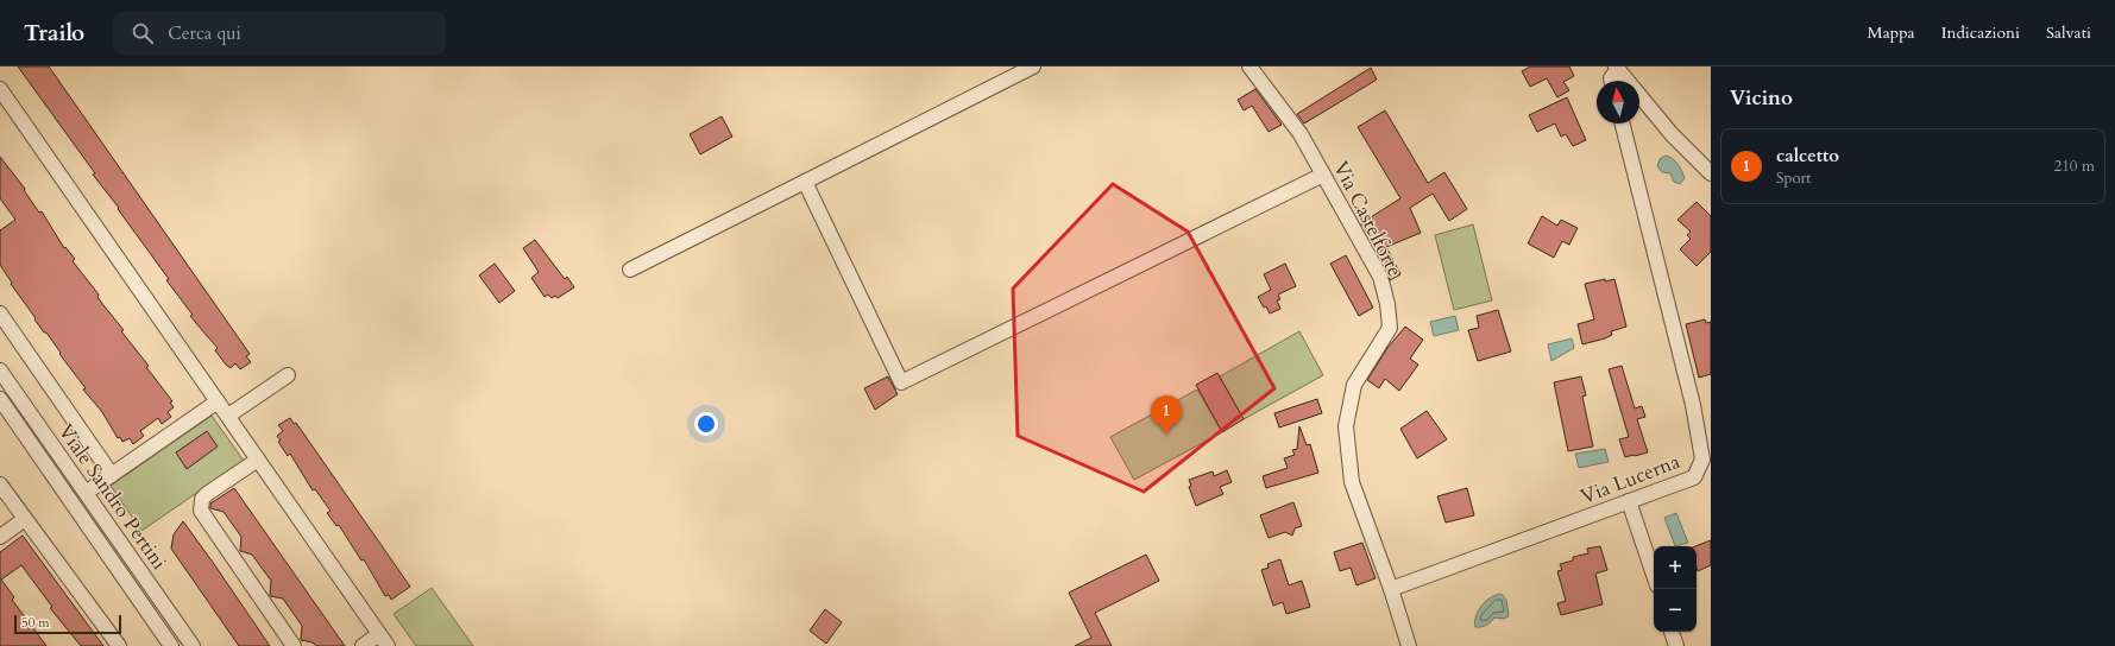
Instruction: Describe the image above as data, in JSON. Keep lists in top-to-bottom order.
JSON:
{
  "streets": {
    "street": ["Via Castelforte", "Via Lucerna", "Viale Sandro Pertini"]
  },
  "crossings": [
    ["Via Castelforte", "Via Lucerna"]
  ],
  "scale_bar": "50 m",
  "north": "top",
  "page": {
    "header": "Trailo",
    "search": "Cerca qui",
    "nav": ["Mappa", "Indicazioni", "Salvati"],
    "heading": "Vicino",
    "list": [
      {
        "mark": "1",
        "name": "calcetto",
        "note": "Sport",
        "value": "210 m"
      }
    ],
    "pins": "1",
    "map_buttons": ["+", "−"],
    "scale": "50 m"
  }
}
